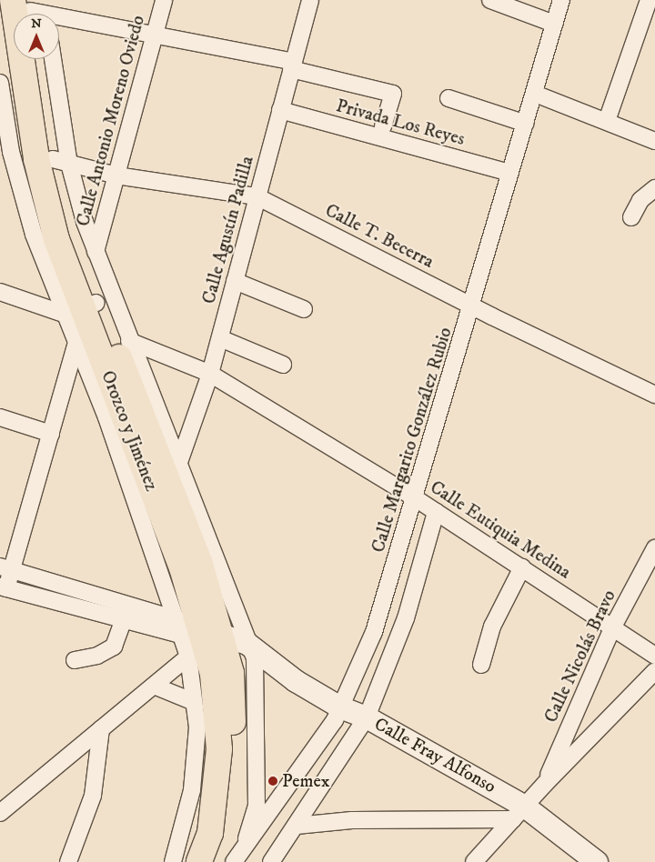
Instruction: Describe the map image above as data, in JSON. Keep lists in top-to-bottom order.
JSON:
{
  "streets": {
    "highway": ["Orozco y Jiménez"],
    "street": [
      "Calle Antonio Moreno Oviedo",
      "Privada Los Reyes",
      "Calle Agustín Padilla",
      "Calle T. Becerra",
      "Calle Margarito González Rubio",
      "Calle Eutiquia Medina",
      "Calle Nicolás Bravo",
      "Calle Fray Alfonso"
    ]
  },
  "crossings": [
    ["Calle Antonio Moreno Oviedo", "Calle T. Becerra"],
    ["Calle Antonio Moreno Oviedo", "Orozco y Jiménez"],
    ["Privada Los Reyes", "Calle Agustín Padilla"],
    ["Privada Los Reyes", "Calle Margarito González Rubio"],
    ["Calle Agustín Padilla", "Calle T. Becerra"],
    ["Calle Agustín Padilla", "Orozco y Jiménez"],
    ["Calle Agustín Padilla", "Calle Eutiquia Medina"],
    ["Calle T. Becerra", "Orozco y Jiménez"],
    ["Calle T. Becerra", "Calle Margarito González Rubio"],
    ["Orozco y Jiménez", "Calle Eutiquia Medina"],
    ["Orozco y Jiménez", "Calle Fray Alfonso"],
    ["Calle Margarito González Rubio", "Calle Eutiquia Medina"],
    ["Calle Margarito González Rubio", "Calle Fray Alfonso"],
    ["Calle Eutiquia Medina", "Calle Nicolás Bravo"]
  ],
  "places": ["Pemex"],
  "north": "top"
}
